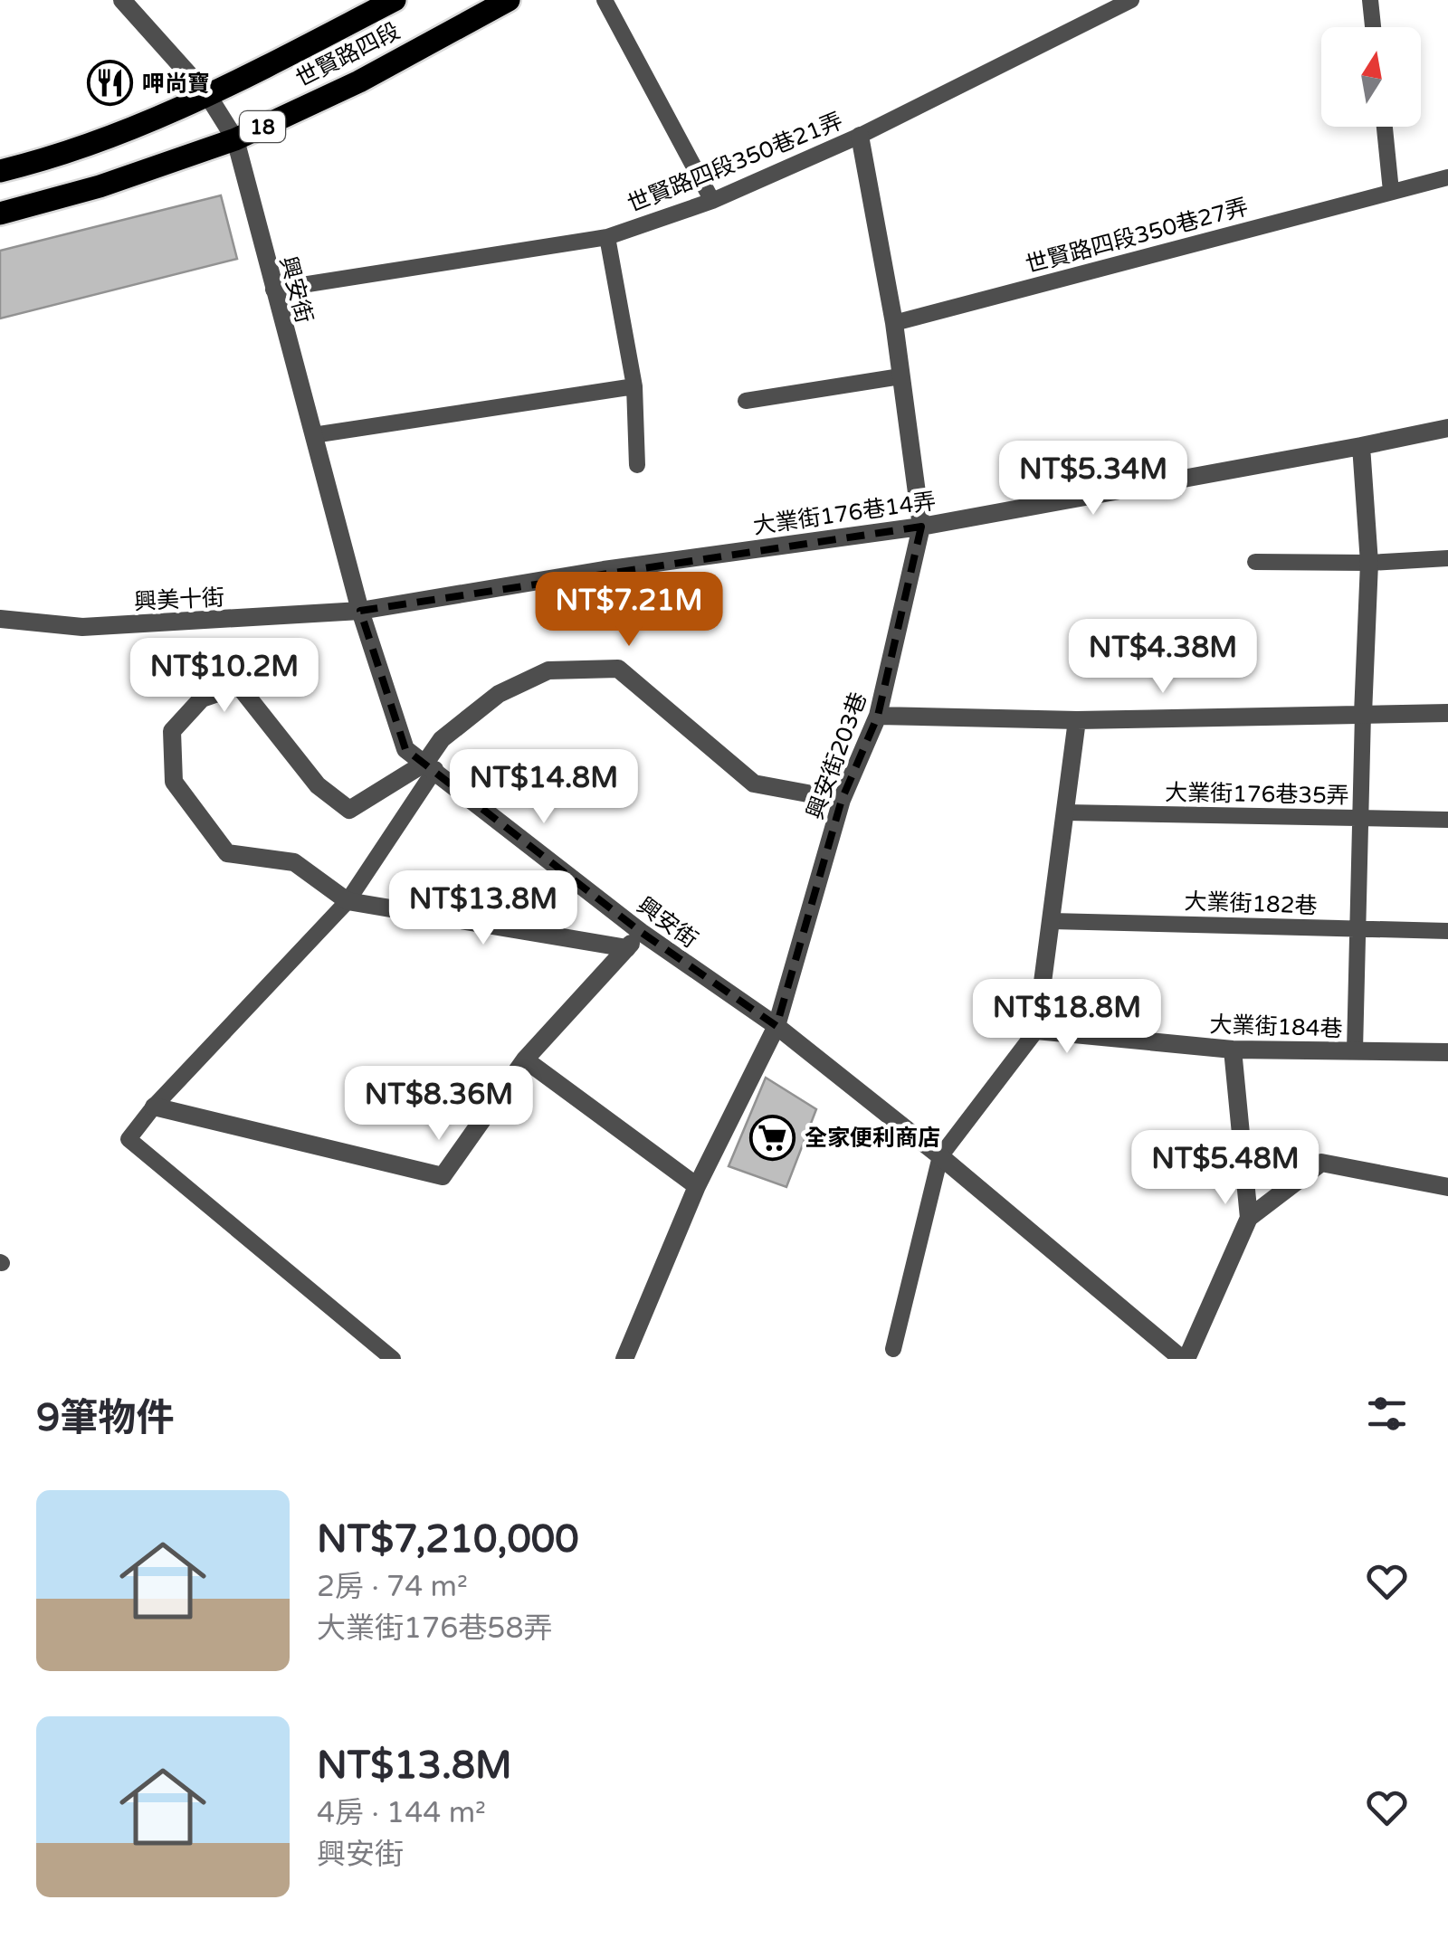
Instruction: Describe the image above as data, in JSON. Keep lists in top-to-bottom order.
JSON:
{
  "streets": {
    "main road": ["世賢路四段", "18"],
    "street": [
      "興安街",
      "大業街176巷14弄",
      "興美十街",
      "興安街203巷",
      "大業街184巷"
    ],
    "lane": [
      "世賢路四段350巷21弄",
      "世賢路四段350巷27弄",
      "大業街176巷35弄",
      "大業街182巷"
    ]
  },
  "crossings": [
    ["世賢路四段", "興安街"],
    ["世賢路四段350巷21弄", "興安街"],
    ["世賢路四段350巷21弄", "興安街203巷"],
    ["世賢路四段350巷27弄", "興安街203巷"],
    ["興安街", "大業街176巷14弄"],
    ["興安街", "興美十街"],
    ["興安街", "興安街203巷"],
    ["大業街176巷14弄", "興美十街"],
    ["大業街176巷14弄", "興安街203巷"]
  ],
  "places": {
    "restaurant": ["呷尚寶"],
    "supermarket": ["全家便利商店"]
  },
  "north": "top",
  "page": {
    "price": [
      "NT$5.34M",
      "NT$7.21M",
      "NT$4.38M",
      "NT$10.2M",
      "NT$14.8M",
      "NT$13.8M",
      "NT$18.8M",
      "NT$8.36M",
      "NT$5.48M"
    ],
    "heading": "9筆物件",
    "list": [
      {
        "name": "NT$7,210,000",
        "note": "2房 · 74 m² · 大業街176巷58弄"
      },
      {
        "name": "NT$13.8M",
        "note": "4房 · 144 m² · 興安街"
      }
    ]
  }
}
